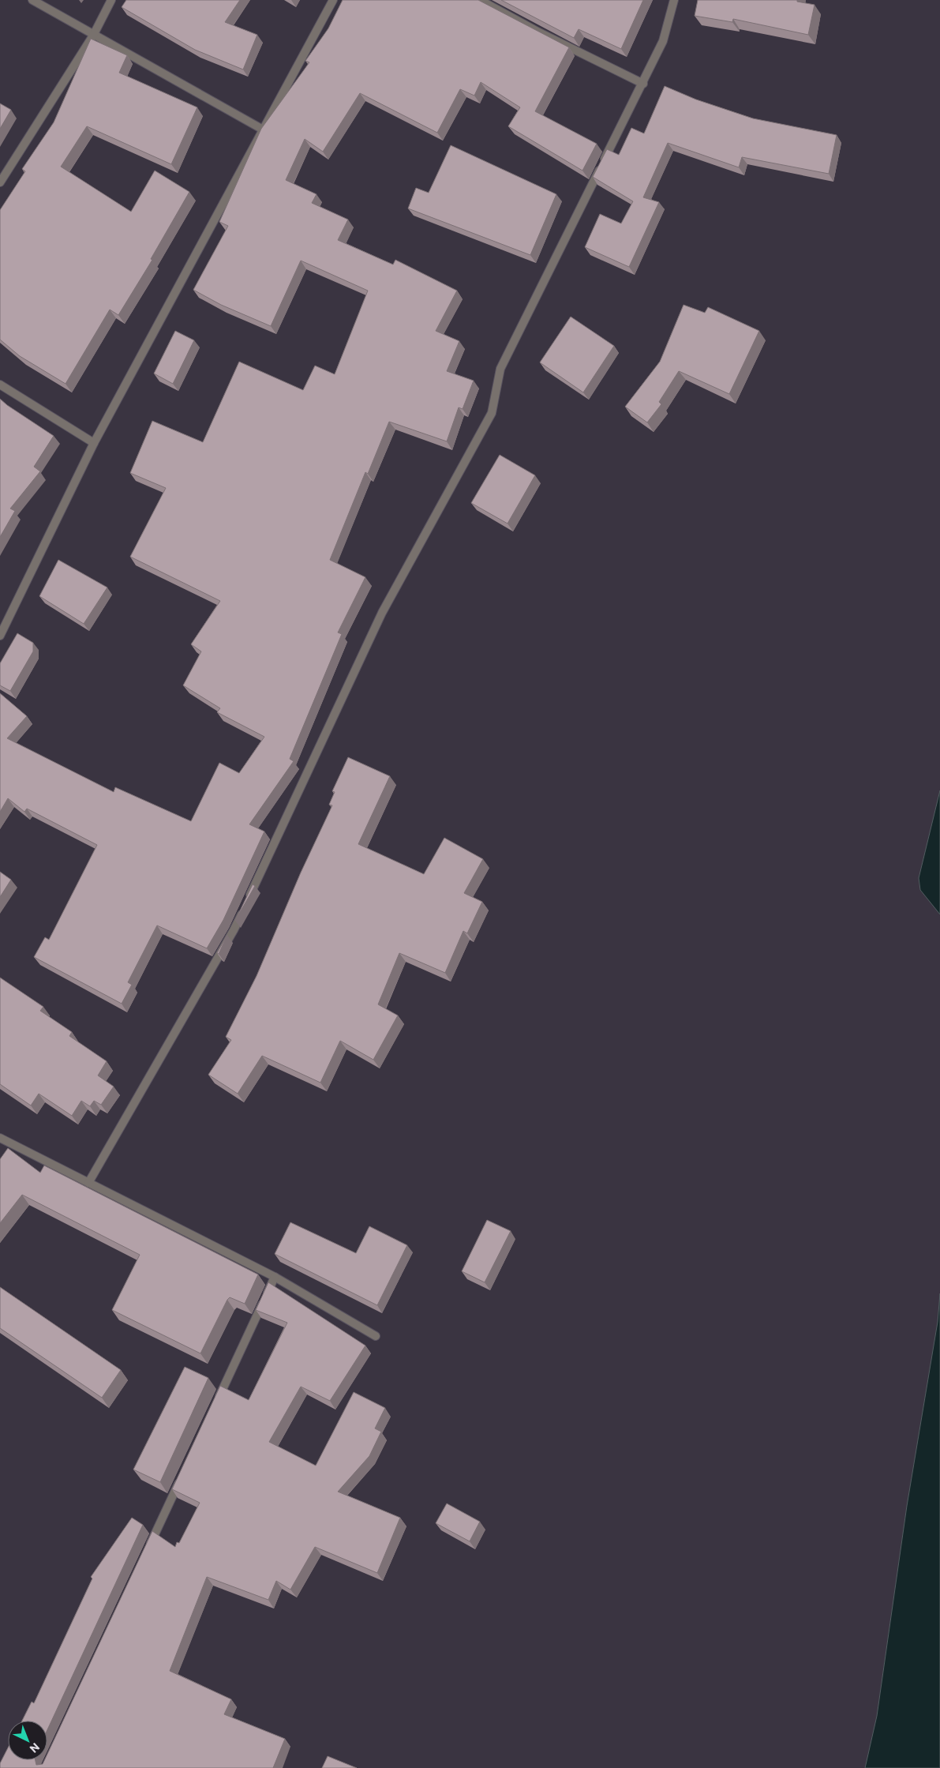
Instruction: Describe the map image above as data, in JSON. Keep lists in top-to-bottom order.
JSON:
{
  "north": "bottom right"
}
